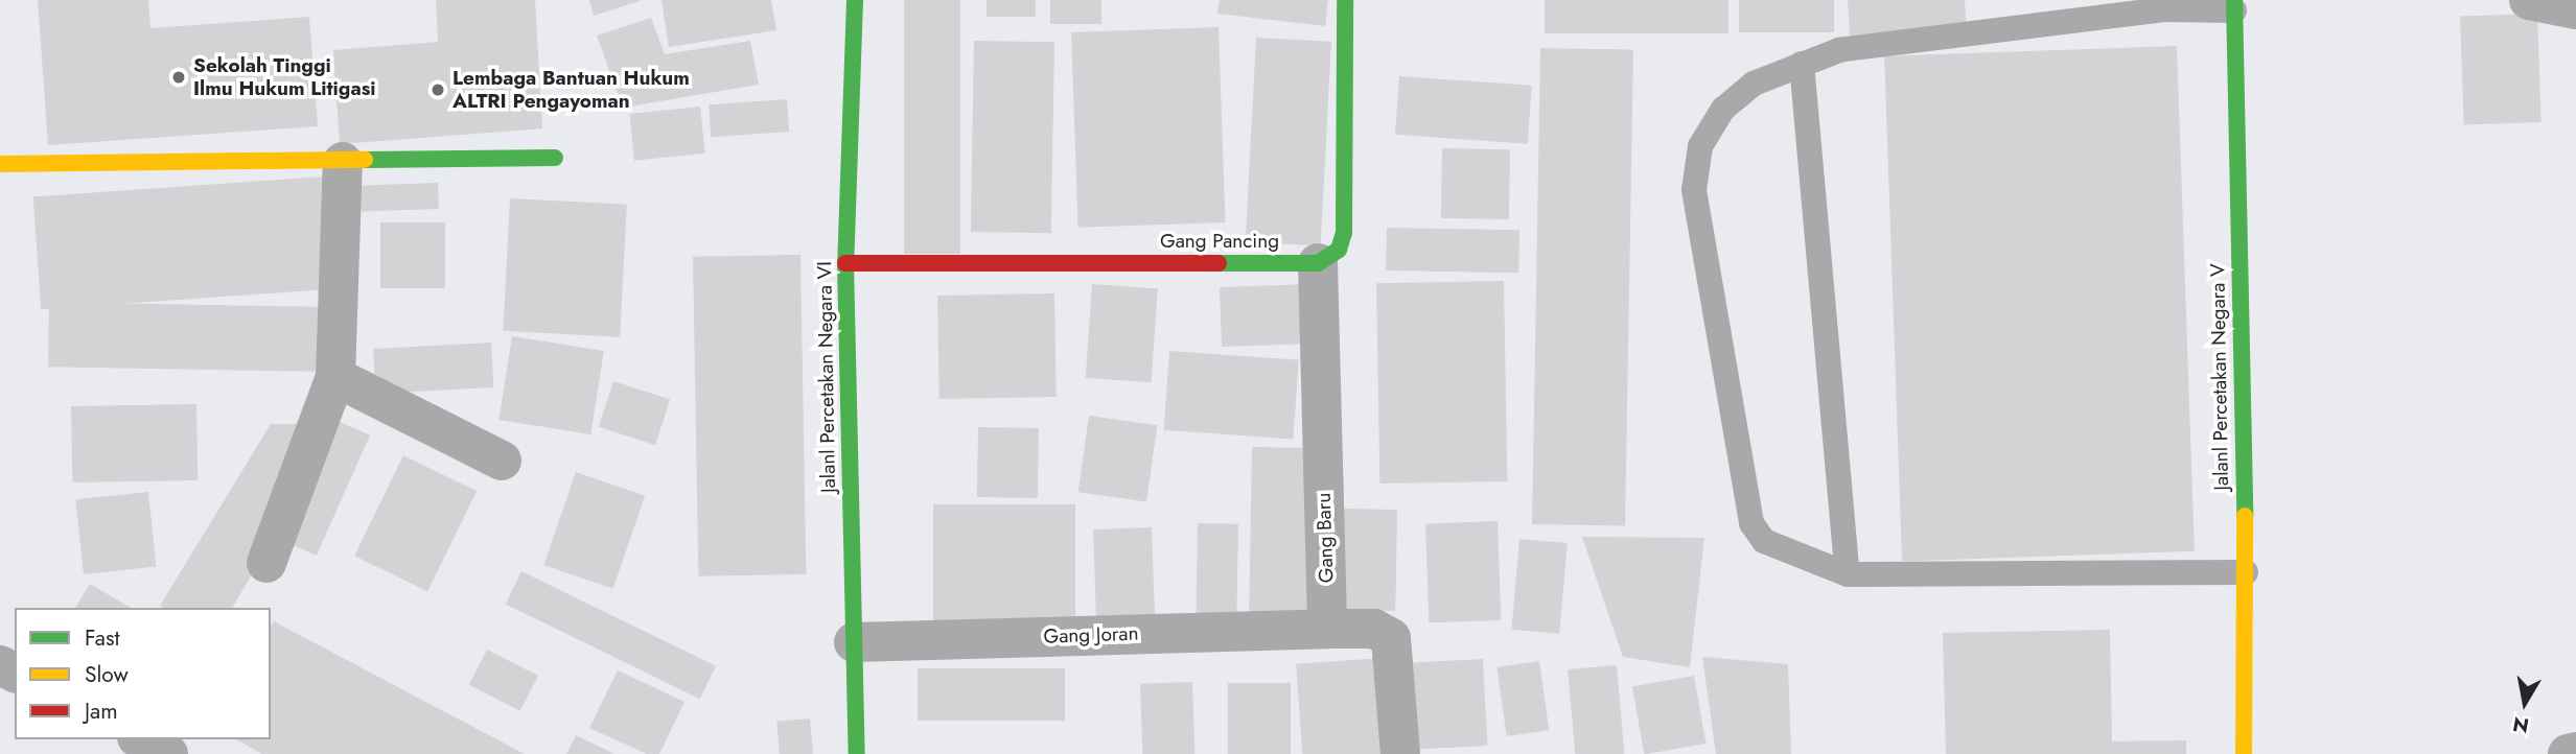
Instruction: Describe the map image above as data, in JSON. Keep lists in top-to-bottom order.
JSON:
{
  "streets": {
    "street": [
      "Gang Pancing",
      "Jalanl Percetakan Negara VI",
      "Jalanl Percetakan Negara V",
      "Gang Baru",
      "Gang Joran"
    ]
  },
  "crossings": [
    ["Gang Pancing", "Jalanl Percetakan Negara VI"],
    ["Gang Pancing", "Gang Baru"],
    ["Jalanl Percetakan Negara VI", "Gang Joran"],
    ["Gang Baru", "Gang Joran"]
  ],
  "places": ["Sekolah Tinggi Ilmu Hukum Litigasi", "Lembaga Bantuan Hukum ALTRI Pengayoman"],
  "legend": ["Fast", "Slow", "Jam"],
  "north": "bottom"
}
